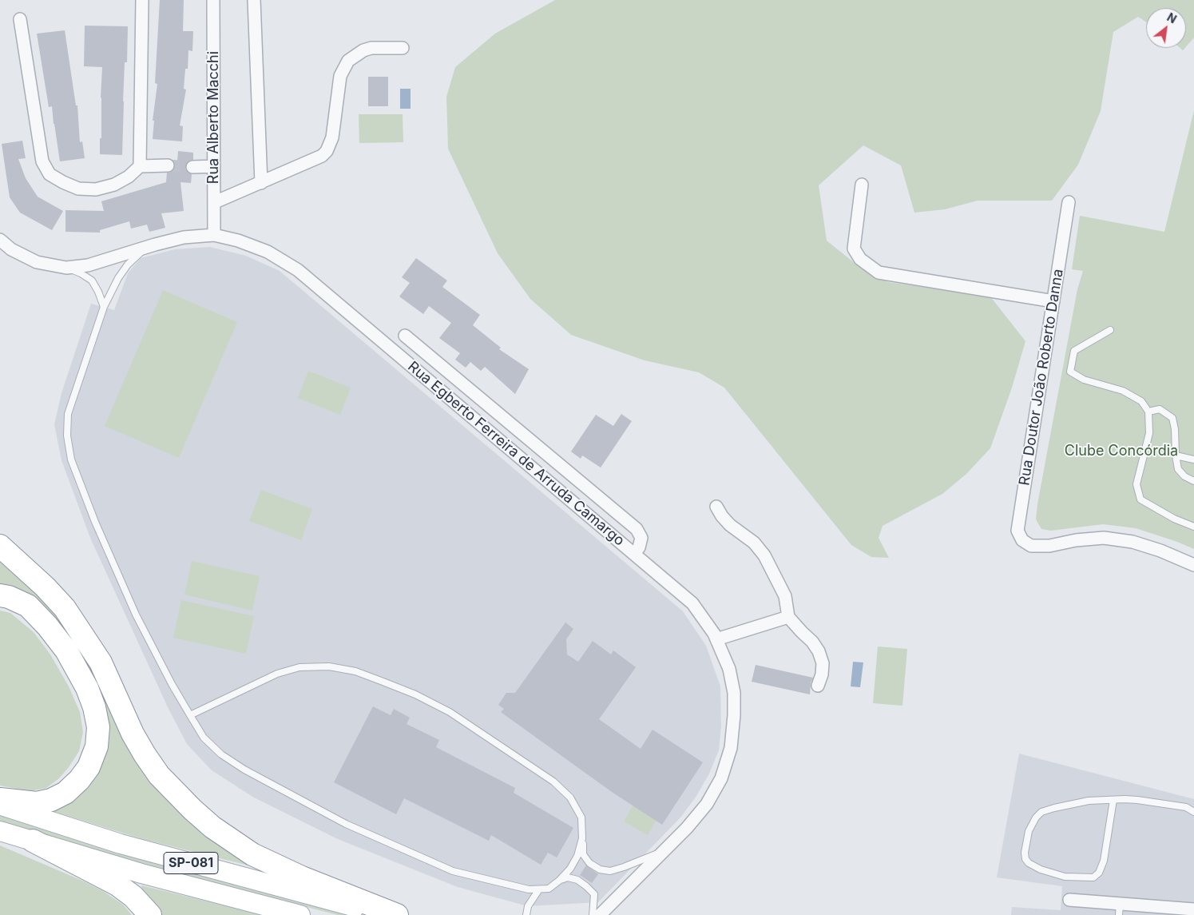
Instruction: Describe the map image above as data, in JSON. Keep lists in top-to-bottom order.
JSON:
{
  "streets": {
    "main road": ["SP-081"],
    "street": ["Rua Alberto Macchi", "Rua Doutor João Roberto Danna", "Rua Egberto Ferreira de Arruda Camargo"]
  },
  "crossings": [
    ["Rua Alberto Macchi", "Rua Egberto Ferreira de Arruda Camargo"]
  ],
  "parks": ["Clube Concórdia"],
  "north": "top right"
}
